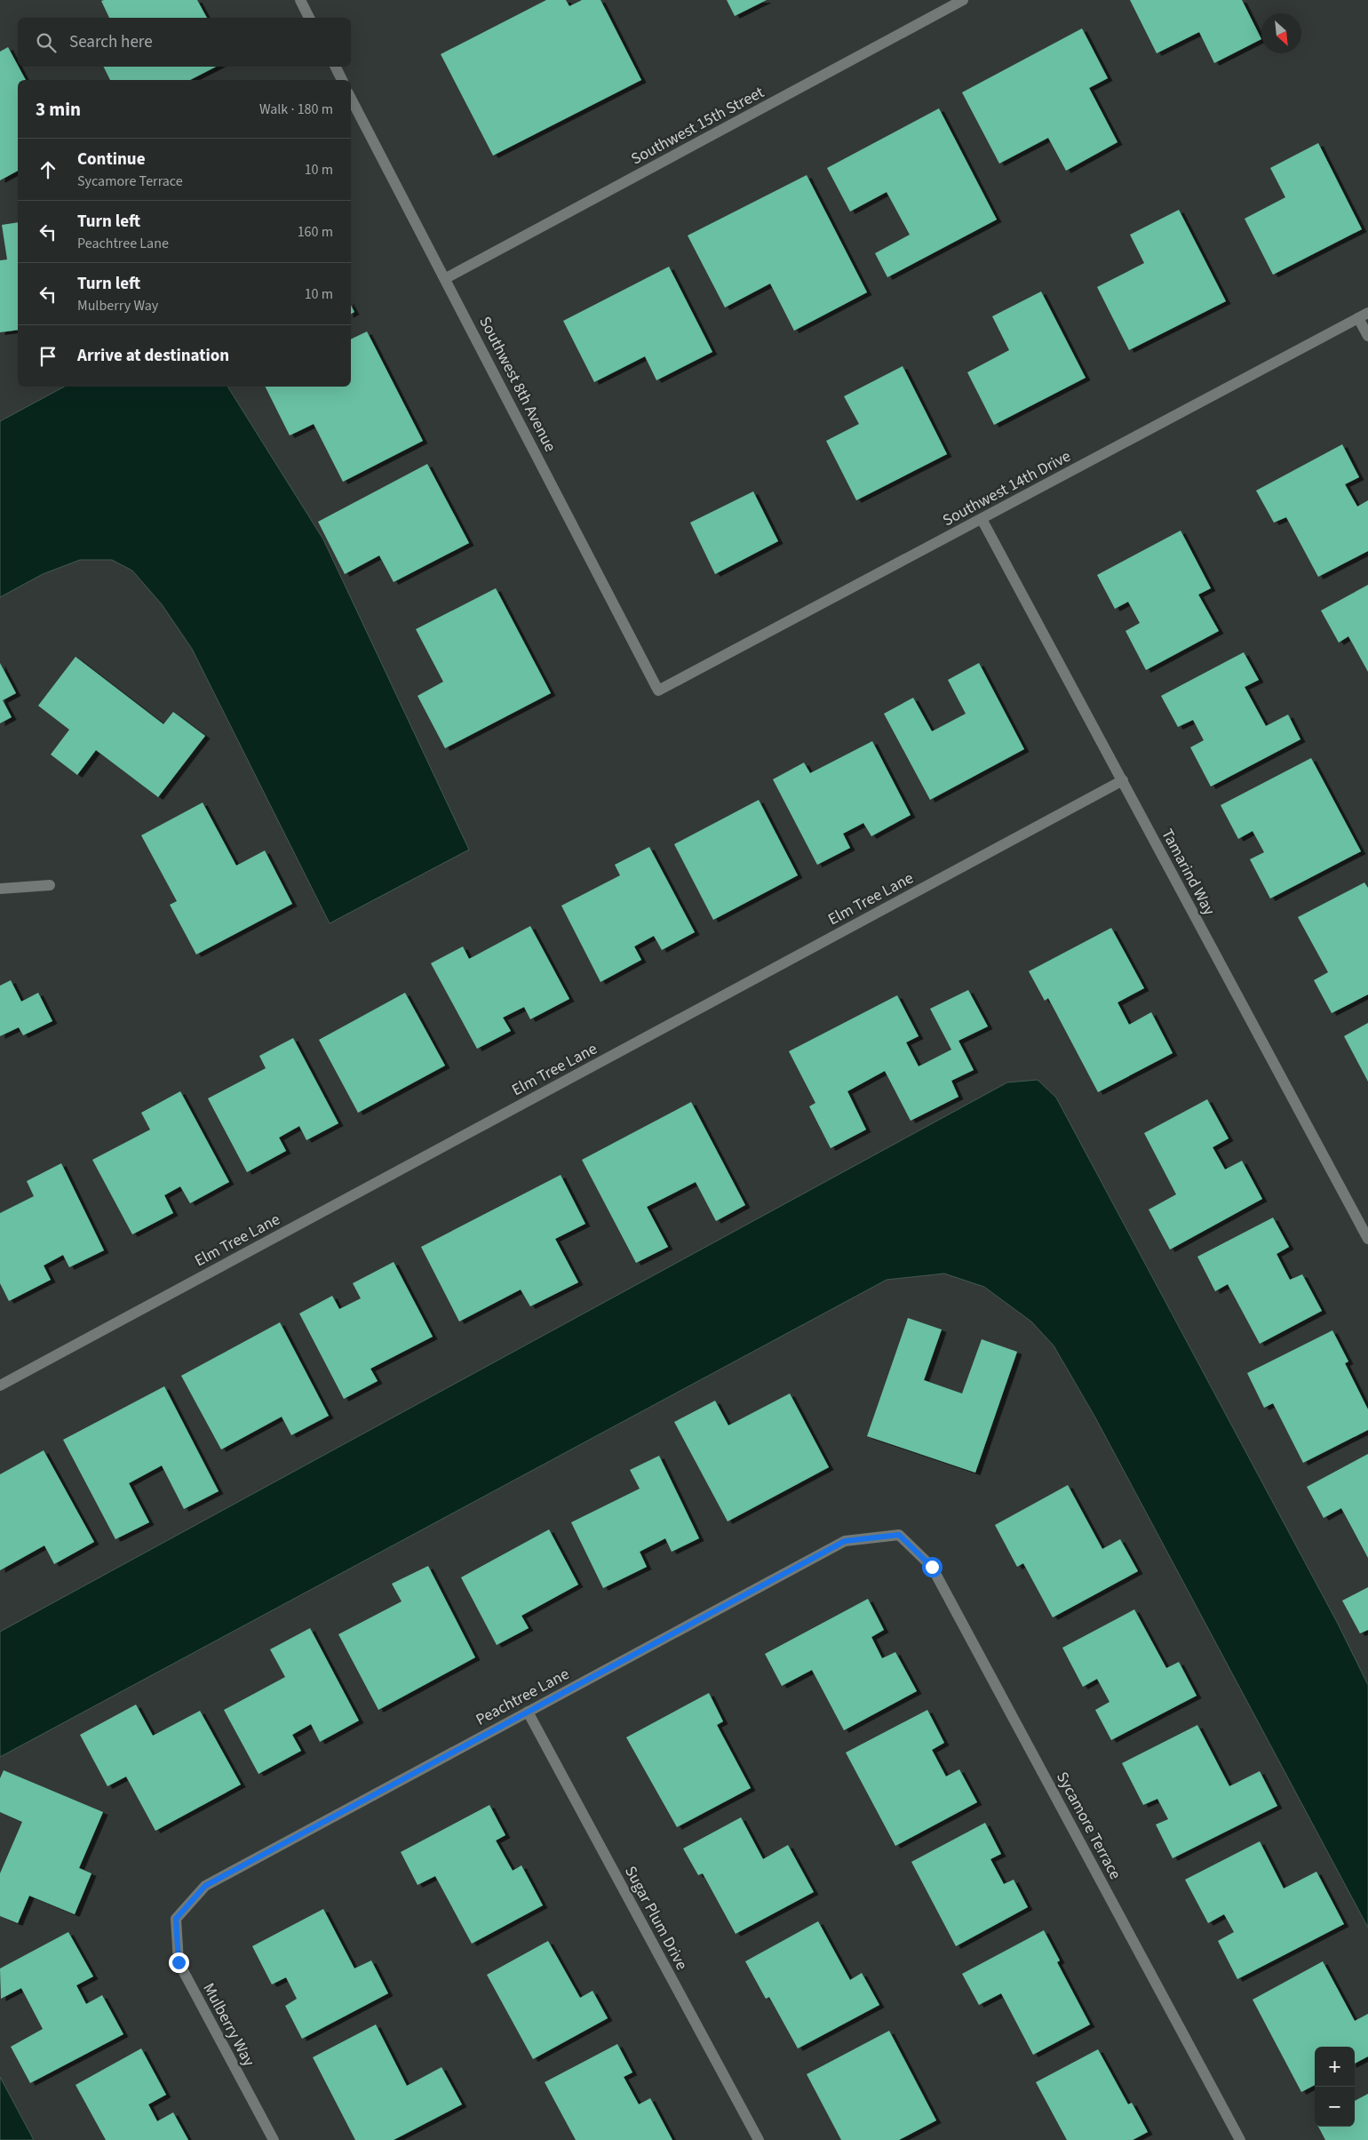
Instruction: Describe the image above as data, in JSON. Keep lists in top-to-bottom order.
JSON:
{
  "streets": {
    "street": [
      "Southwest 15th Street",
      "Southwest 8th Avenue",
      "Southwest 14th Drive",
      "Tamarind Way",
      "Elm Tree Lane",
      "Peachtree Lane",
      "Sycamore Terrace",
      "Sugar Plum Drive",
      "Mulberry Way"
    ]
  },
  "crossings": [
    ["Southwest 15th Street", "Southwest 8th Avenue"],
    ["Southwest 8th Avenue", "Southwest 14th Drive"],
    ["Southwest 14th Drive", "Tamarind Way"],
    ["Tamarind Way", "Elm Tree Lane"],
    ["Peachtree Lane", "Sycamore Terrace"],
    ["Peachtree Lane", "Sugar Plum Drive"],
    ["Peachtree Lane", "Mulberry Way"]
  ],
  "north": "bottom right",
  "page": {
    "search": "Search here",
    "heading": ["3 min", "Walk · 180 m"],
    "list": [
      ["Continue", "Sycamore Terrace", "10 m"],
      ["Turn left", "Peachtree Lane", "160 m"],
      ["Turn left", "Mulberry Way", "10 m"],
      "Arrive at destination"
    ],
    "map_buttons": ["+", "−"]
  }
}
